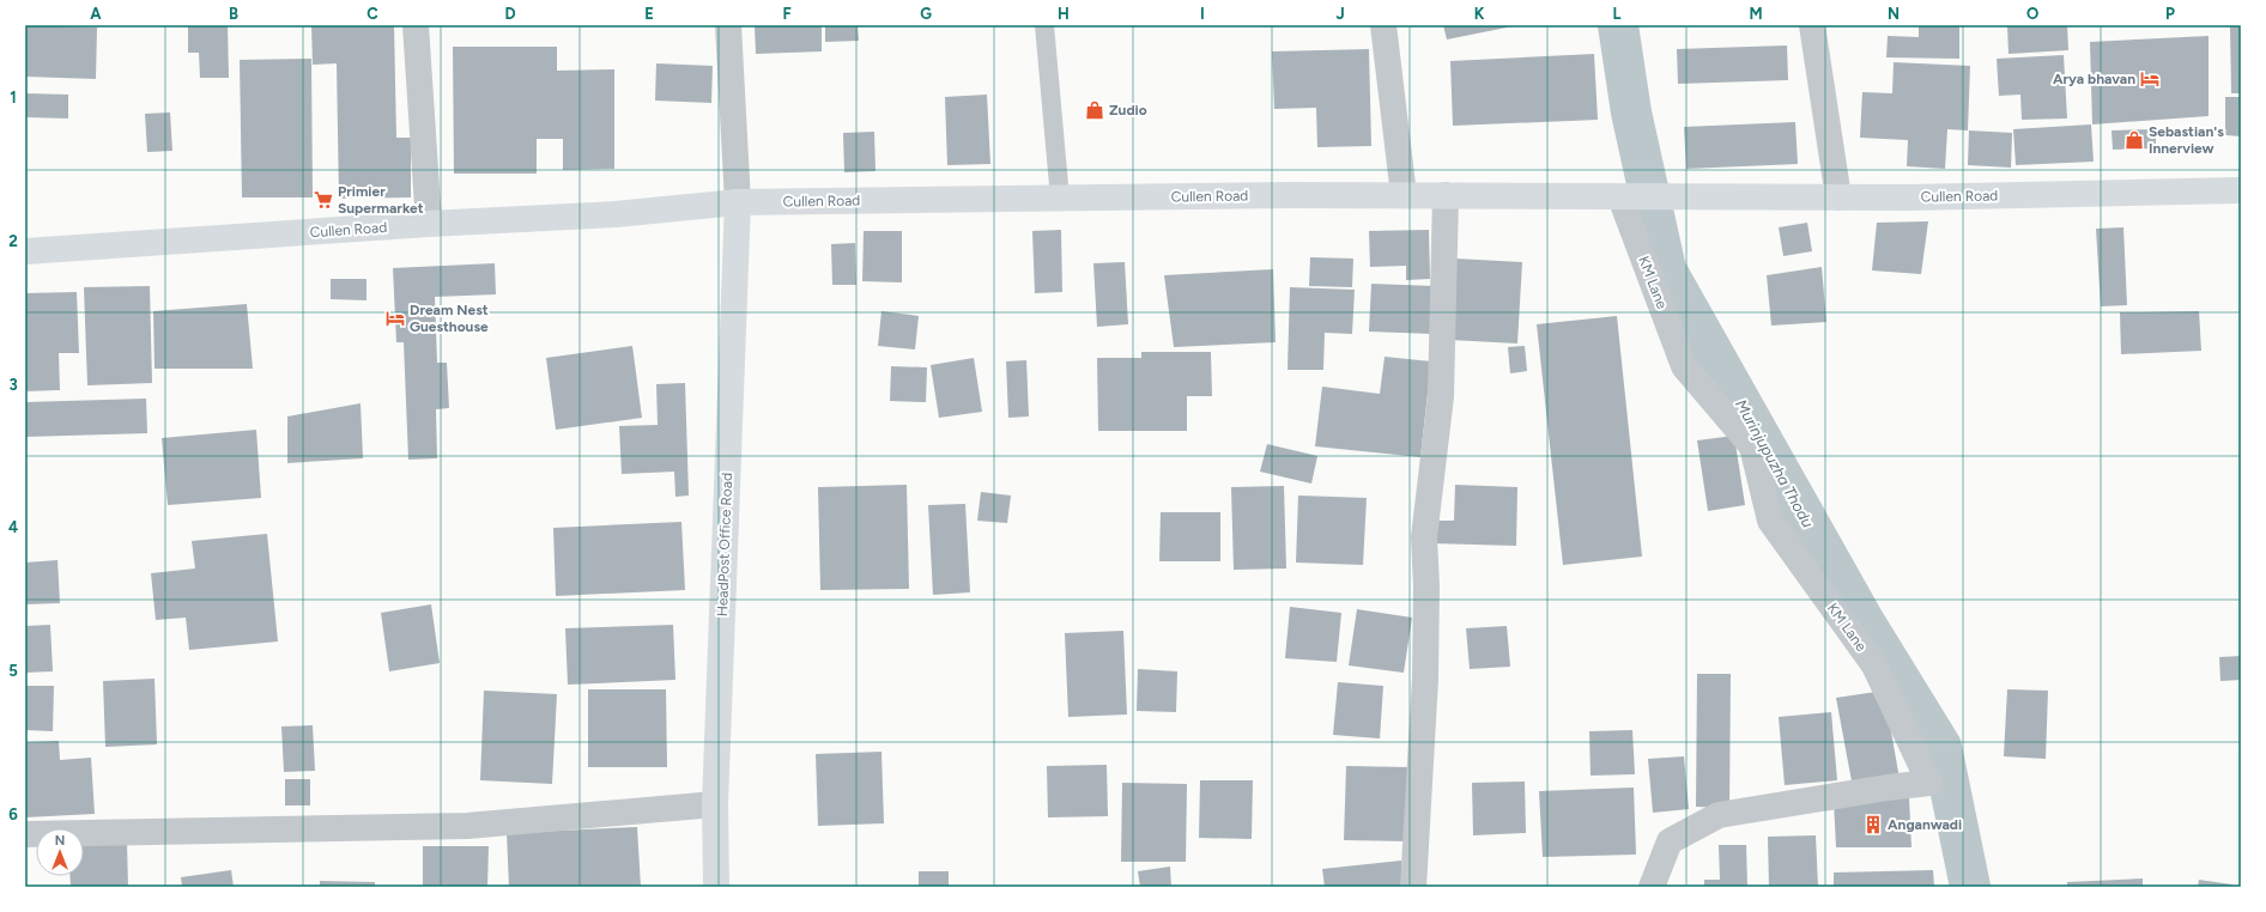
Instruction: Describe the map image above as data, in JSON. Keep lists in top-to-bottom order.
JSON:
{
  "streets": {
    "main road": ["Cullen Road", "HeadPost Office Road"],
    "street": ["KM Lane"]
  },
  "crossings": [
    ["Cullen Road", "KM Lane"],
    ["Cullen Road", "HeadPost Office Road"]
  ],
  "water": ["Murinjupuzha Thodu"],
  "places": {
    "hotel": ["Arya bhavan", "Dream Nest Guesthouse"],
    "shop": ["Zudio", "Sebastian's Innerview"],
    "supermarket": ["Primier Supermarket"],
    "building": ["Anganwadi"]
  },
  "north": "top",
  "grid": {
    "columns": [
      "A",
      "B",
      "C",
      "D",
      "E",
      "F",
      "G",
      "H",
      "I",
      "J",
      "K",
      "L",
      "M",
      "N",
      "O",
      "P"
    ],
    "rows": [
      "1",
      "2",
      "3",
      "4",
      "5",
      "6"
    ]
  }
}
